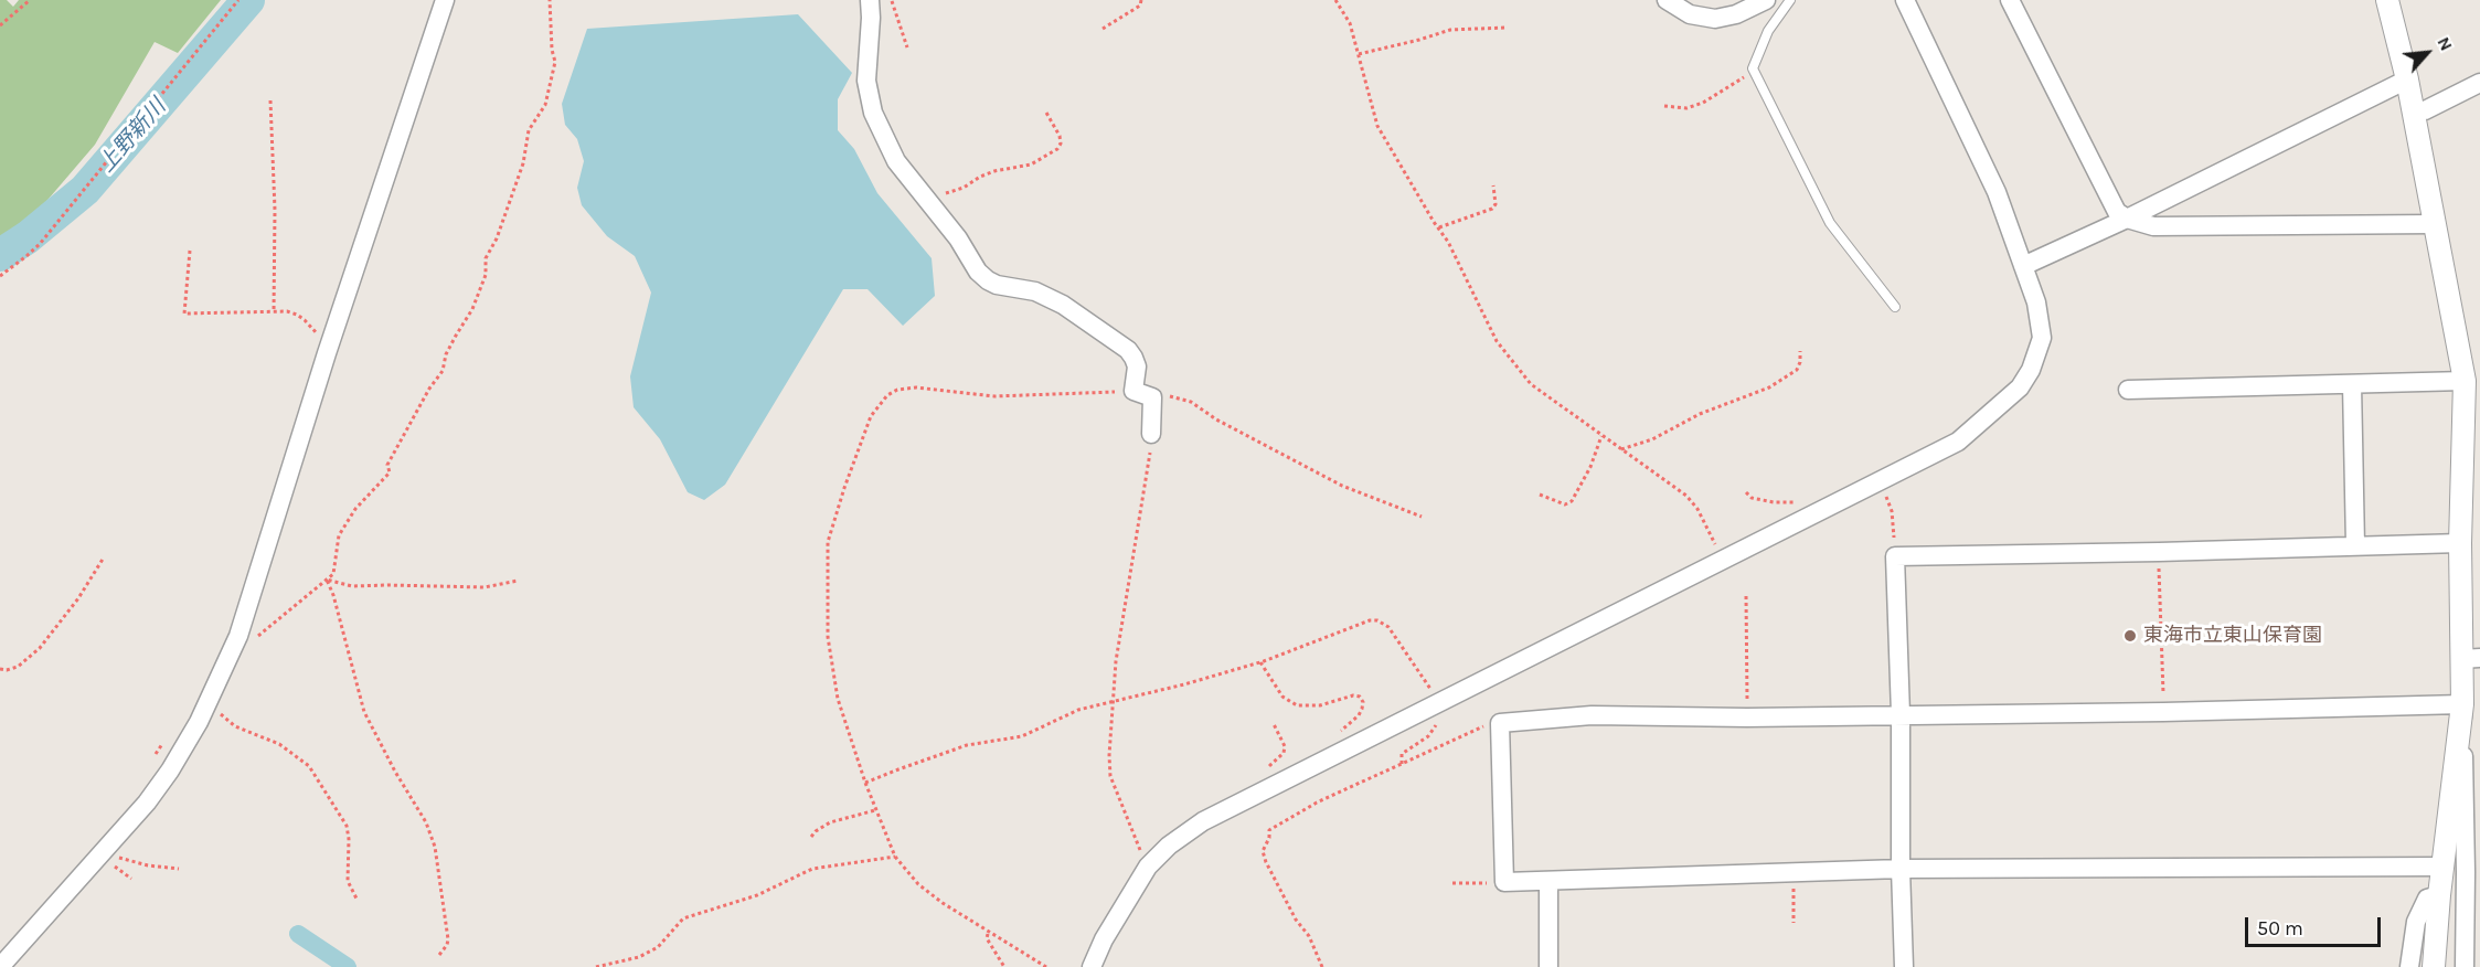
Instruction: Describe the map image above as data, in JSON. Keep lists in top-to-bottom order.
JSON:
{
  "water": ["上野新川"],
  "places": ["東海市立東山保育園"],
  "scale_bar": "50 m",
  "north": "top right"
}
